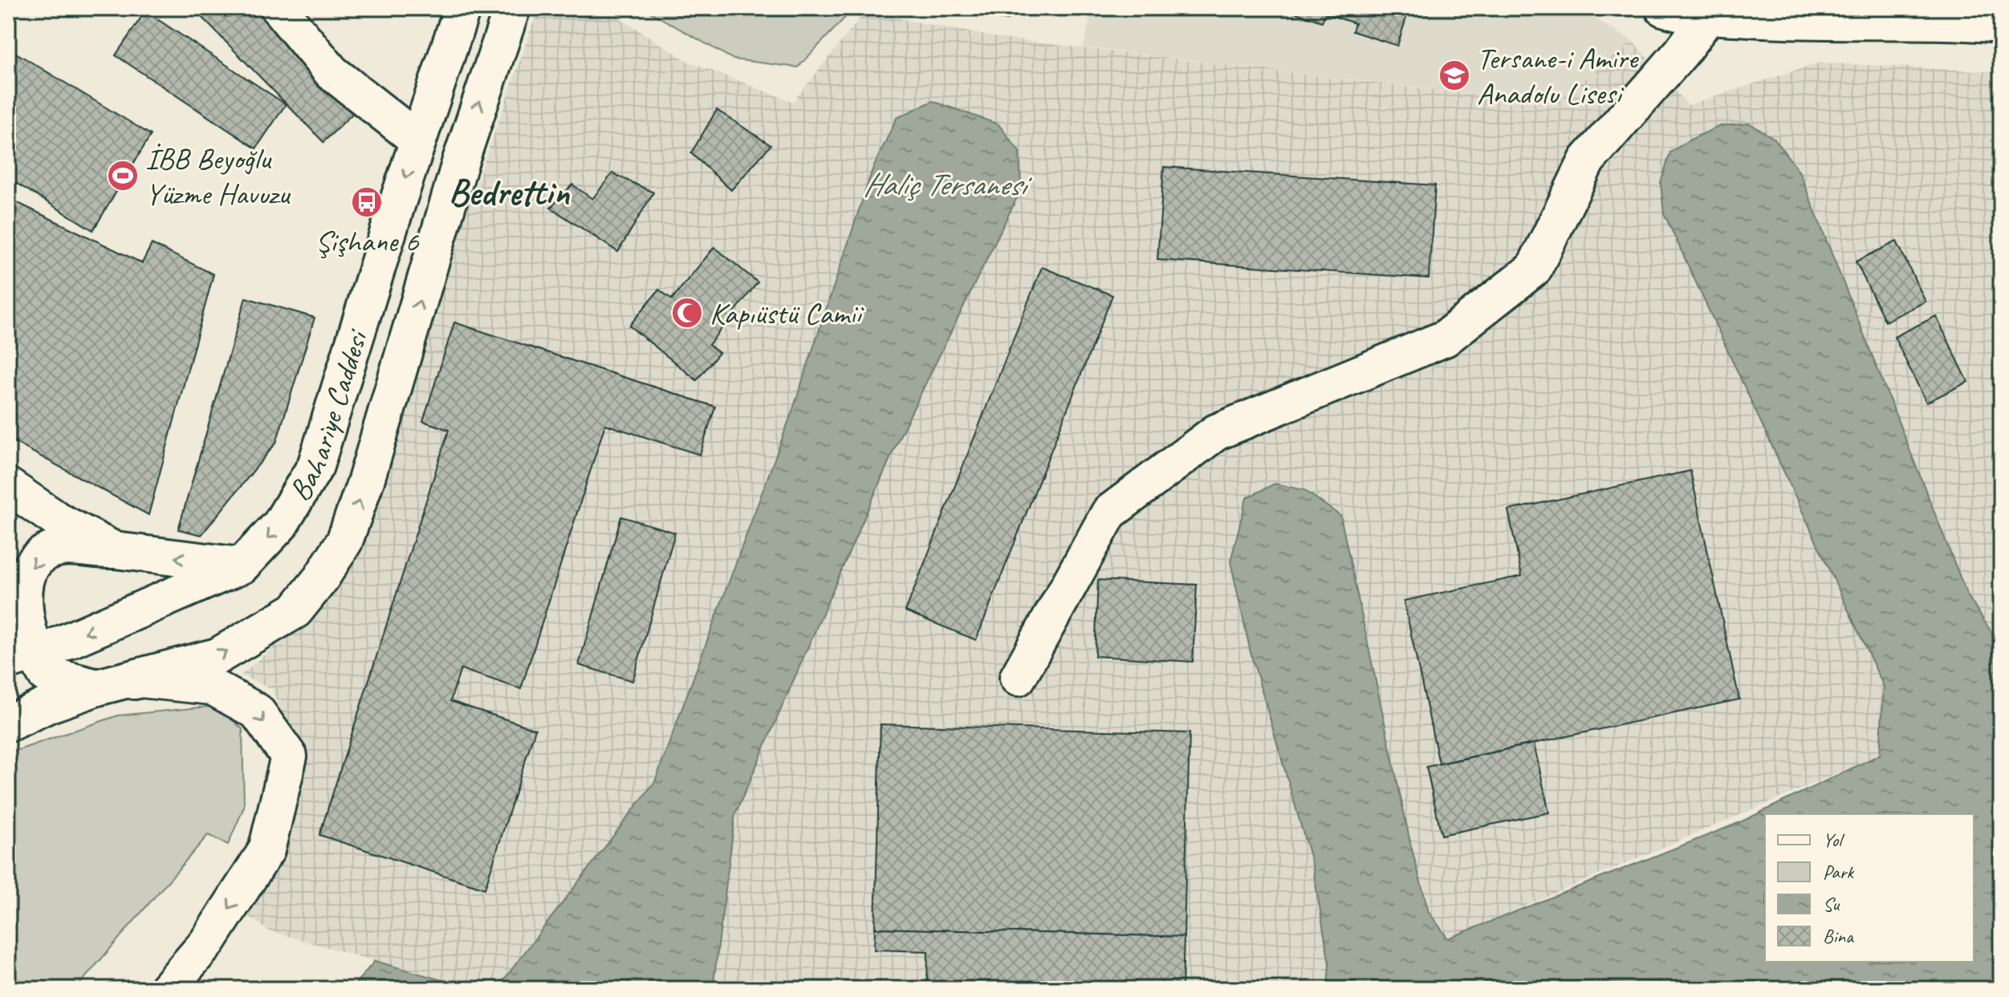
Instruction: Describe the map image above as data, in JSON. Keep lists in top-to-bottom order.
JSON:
{
  "streets": {
    "main road": ["Bahariye Caddesi"]
  },
  "districts": ["Bedrettin"],
  "water": ["Haliç Tersanesi"],
  "places": {
    "school or university": ["Tersane-i Amire Anadolu Lisesi"],
    "sports": ["İBB Beyoğlu Yüzme Havuzu"],
    "bus stop": ["Şişhane 6"],
    "mosque": ["Kapıüstü Camii"]
  },
  "legend": [
    "Yol",
    "Park",
    "Su",
    "Bina"
  ]
}
